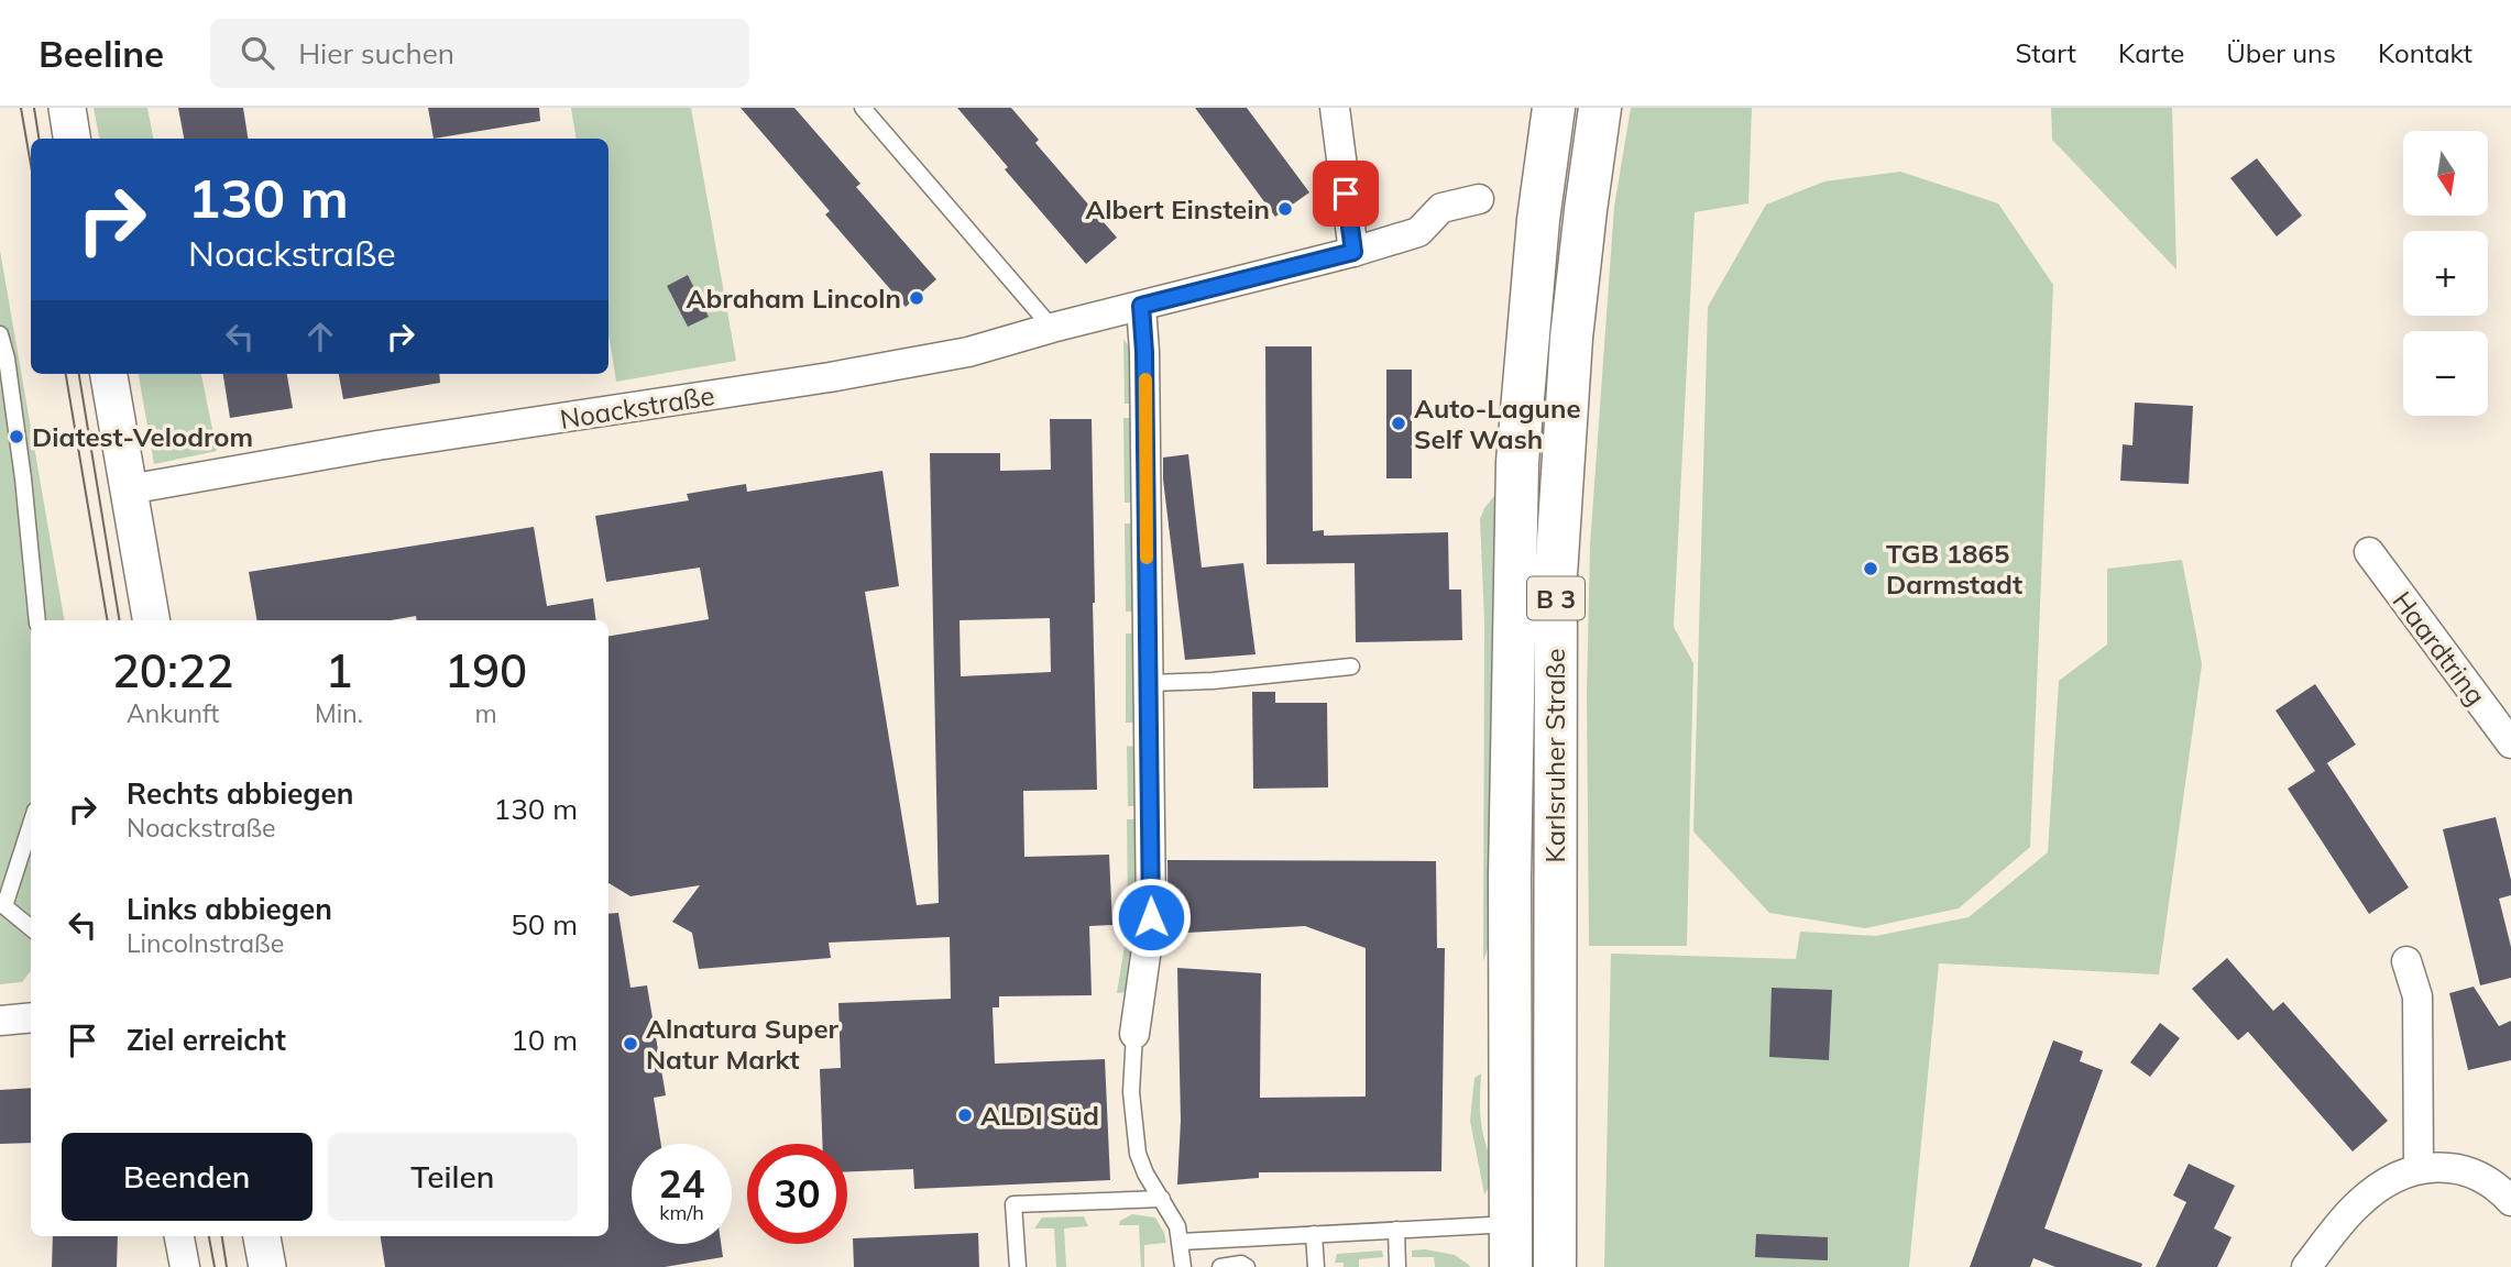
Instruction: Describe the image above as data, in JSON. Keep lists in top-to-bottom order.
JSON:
{
  "streets": {
    "main road": ["B 3", "Karlsruher Straße"],
    "street": ["Noackstraße", "Haardtring"]
  },
  "places": [
    "Albert Einstein",
    "Abraham Lincoln",
    "Auto-Lagune Self Wash",
    "Diatest-Velodrom",
    "TGB 1865 Darmstadt",
    "Alnatura Super Natur Markt",
    "ALDI Süd"
  ],
  "north": "bottom",
  "page": {
    "header": "Beeline",
    "search": "Hier suchen",
    "nav": [
      "Start",
      "Karte",
      "Über uns",
      "Kontakt"
    ],
    "map_buttons": ["+", "−"],
    "turn": ["130 m", "Noackstraße"],
    "eta": [
      "20:22",
      "Ankunft",
      "1",
      "Min.",
      "190",
      "m"
    ],
    "list": [
      {
        "name": "Rechts abbiegen",
        "note": "Noackstraße",
        "value": "130 m"
      },
      {
        "name": "Links abbiegen",
        "note": "Lincolnstraße",
        "value": "50 m"
      },
      {
        "name": "Ziel erreicht",
        "value": "10 m"
      }
    ],
    "buttons": ["Beenden", "Teilen"],
    "speed": "24 km/h",
    "limit": "30"
  }
}
